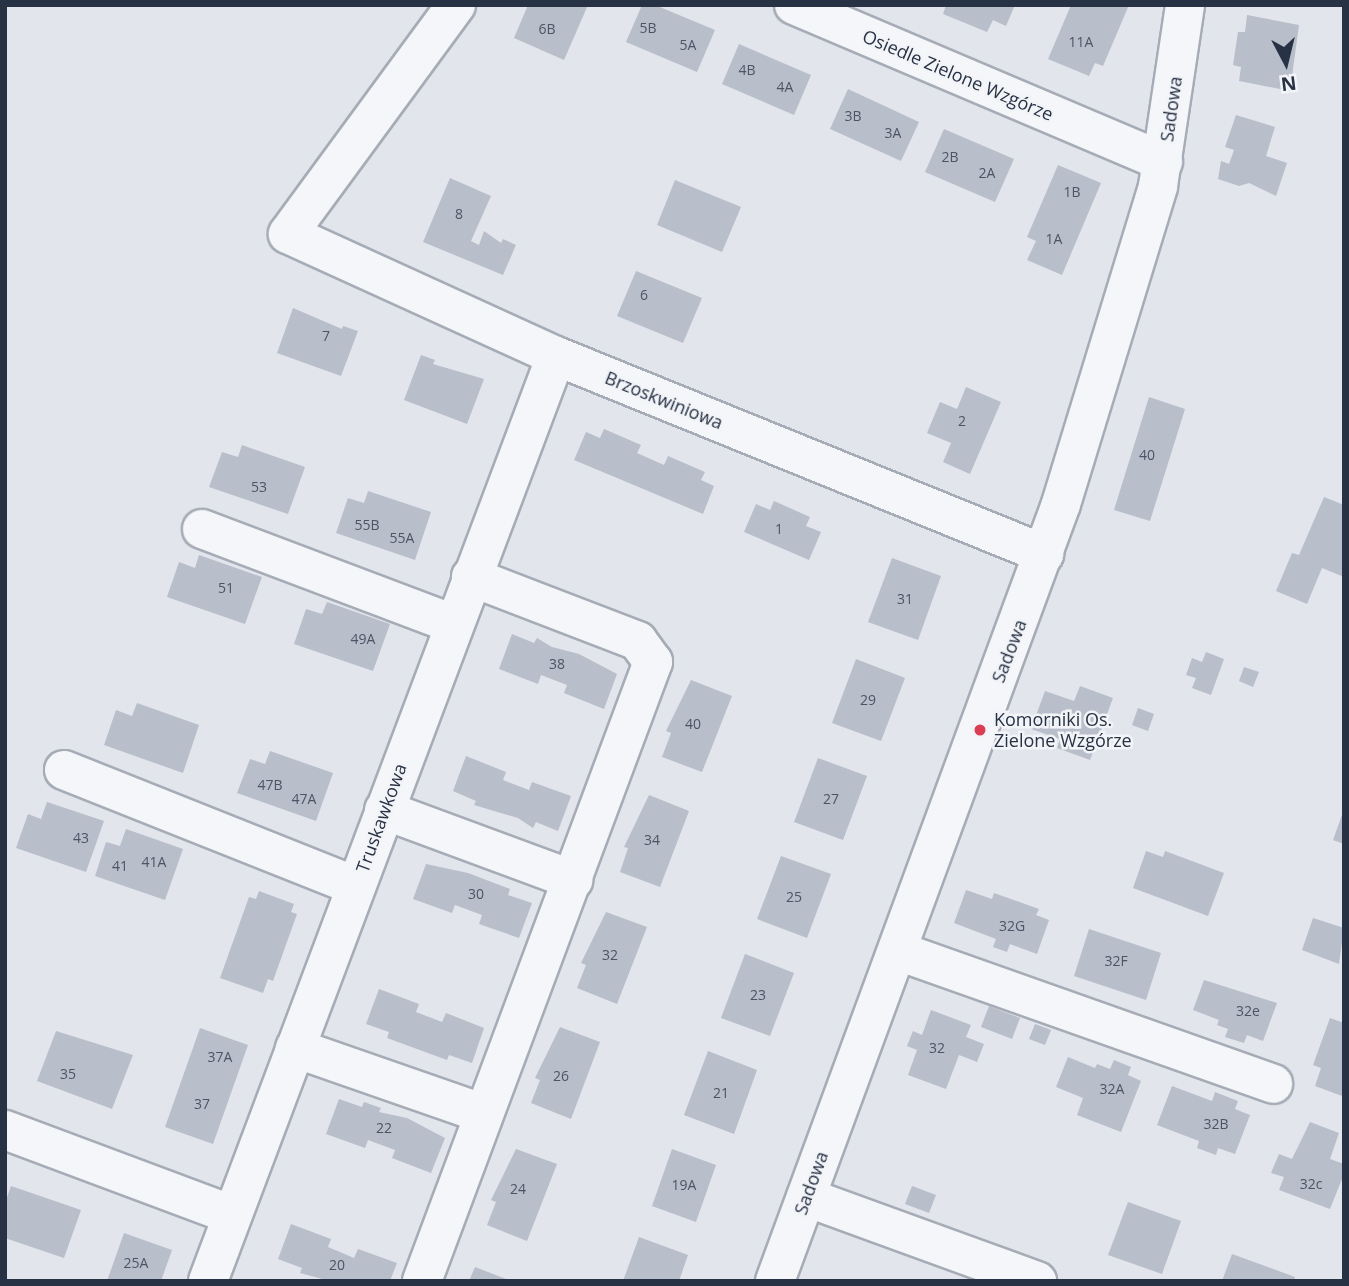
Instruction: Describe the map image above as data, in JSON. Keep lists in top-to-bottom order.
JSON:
{
  "streets": {
    "street": [
      "Osiedle Zielone Wzgórze",
      "Sadowa",
      "Brzoskwiniowa",
      "Truskawkowa"
    ]
  },
  "crossings": [
    ["Osiedle Zielone Wzgórze", "Sadowa"],
    ["Sadowa", "Brzoskwiniowa"],
    ["Brzoskwiniowa", "Truskawkowa"]
  ],
  "places": ["Komorniki Os. Zielone Wzgórze"],
  "house_numbers": [
    "5B",
    "6B",
    "11A",
    "5A",
    "4B",
    "4A",
    "3B",
    "3A",
    "2B",
    "2A",
    "1B",
    "8",
    "1A",
    "6",
    "7",
    "2",
    "40",
    "53",
    "55B",
    "1",
    "55A",
    "51",
    "31",
    "49A",
    "38",
    "29",
    "40",
    "47B",
    "47A",
    "27",
    "43",
    "34",
    "41A",
    "41",
    "30",
    "25",
    "32G",
    "32",
    "32F",
    "23",
    "32e",
    "32",
    "37A",
    "35",
    "26",
    "32A",
    "21",
    "37",
    "32B",
    "22",
    "32c",
    "19A",
    "24",
    "25A",
    "20"
  ],
  "north": "bottom"
}
